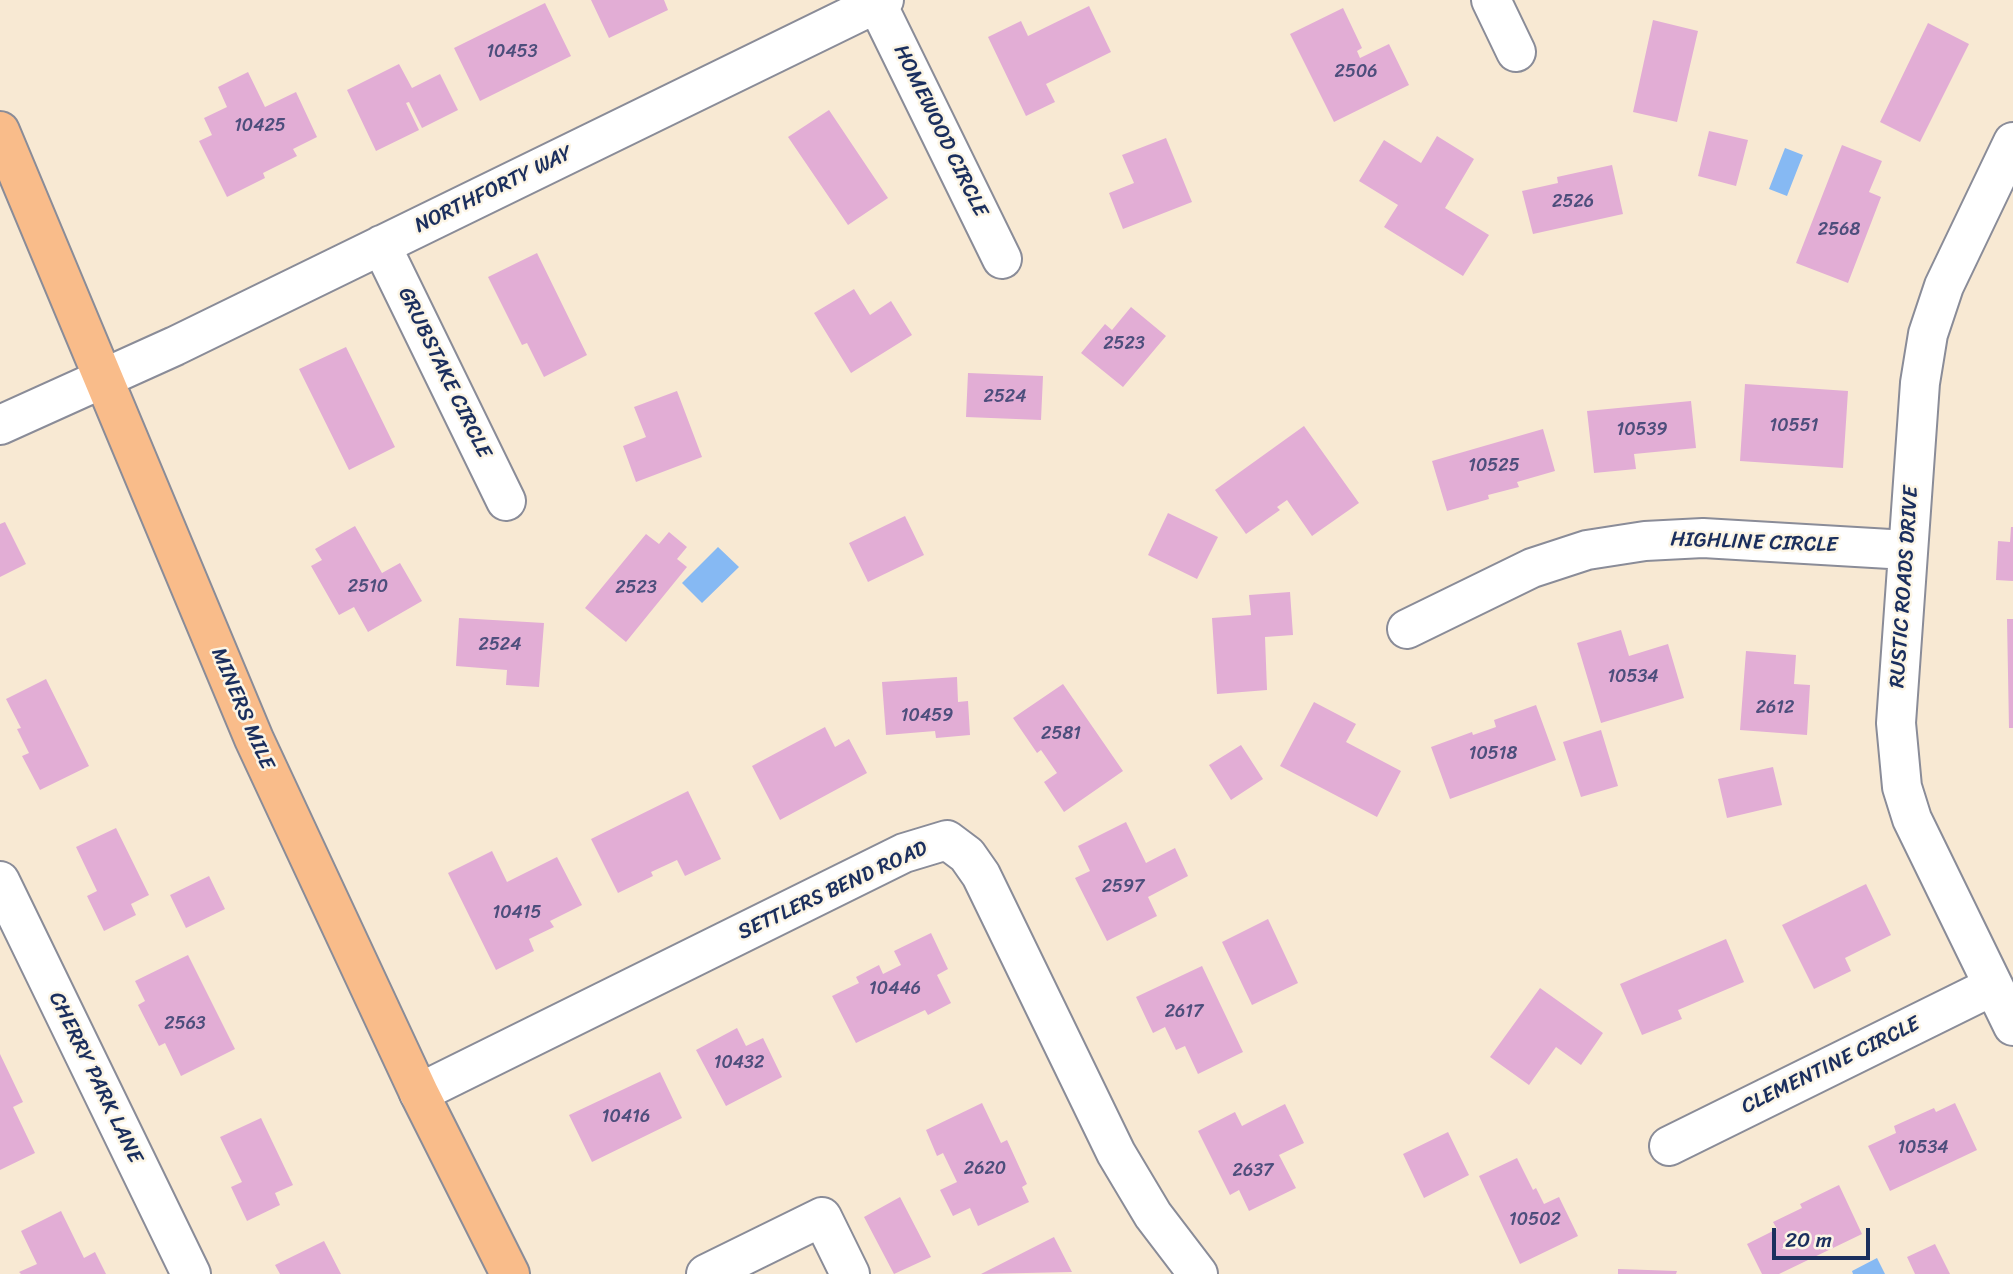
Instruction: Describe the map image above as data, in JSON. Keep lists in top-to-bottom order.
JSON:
{
  "streets": {
    "main road": ["MINERS MILE"],
    "street": [
      "HOMEWOOD CIRCLE",
      "NORTHFORTY WAY",
      "GRUBSTAKE CIRCLE",
      "HIGHLINE CIRCLE",
      "RUSTIC ROADS DRIVE",
      "SETTLERS BEND ROAD",
      "CLEMENTINE CIRCLE",
      "CHERRY PARK LANE"
    ]
  },
  "crossings": [
    ["HOMEWOOD CIRCLE", "NORTHFORTY WAY"],
    ["NORTHFORTY WAY", "GRUBSTAKE CIRCLE"],
    ["NORTHFORTY WAY", "MINERS MILE"],
    ["HIGHLINE CIRCLE", "RUSTIC ROADS DRIVE"],
    ["RUSTIC ROADS DRIVE", "CLEMENTINE CIRCLE"],
    ["MINERS MILE", "SETTLERS BEND ROAD"]
  ],
  "house_numbers": [
    "10453",
    "2506",
    "10425",
    "2526",
    "2568",
    "2523",
    "2524",
    "10551",
    "10539",
    "10525",
    "2510",
    "2523",
    "2524",
    "10534",
    "2612",
    "10459",
    "2581",
    "10518",
    "2597",
    "10415",
    "10446",
    "2617",
    "2563",
    "10432",
    "10416",
    "10534",
    "2620",
    "2637",
    "10502"
  ],
  "scale_bar": "20 m"
}
